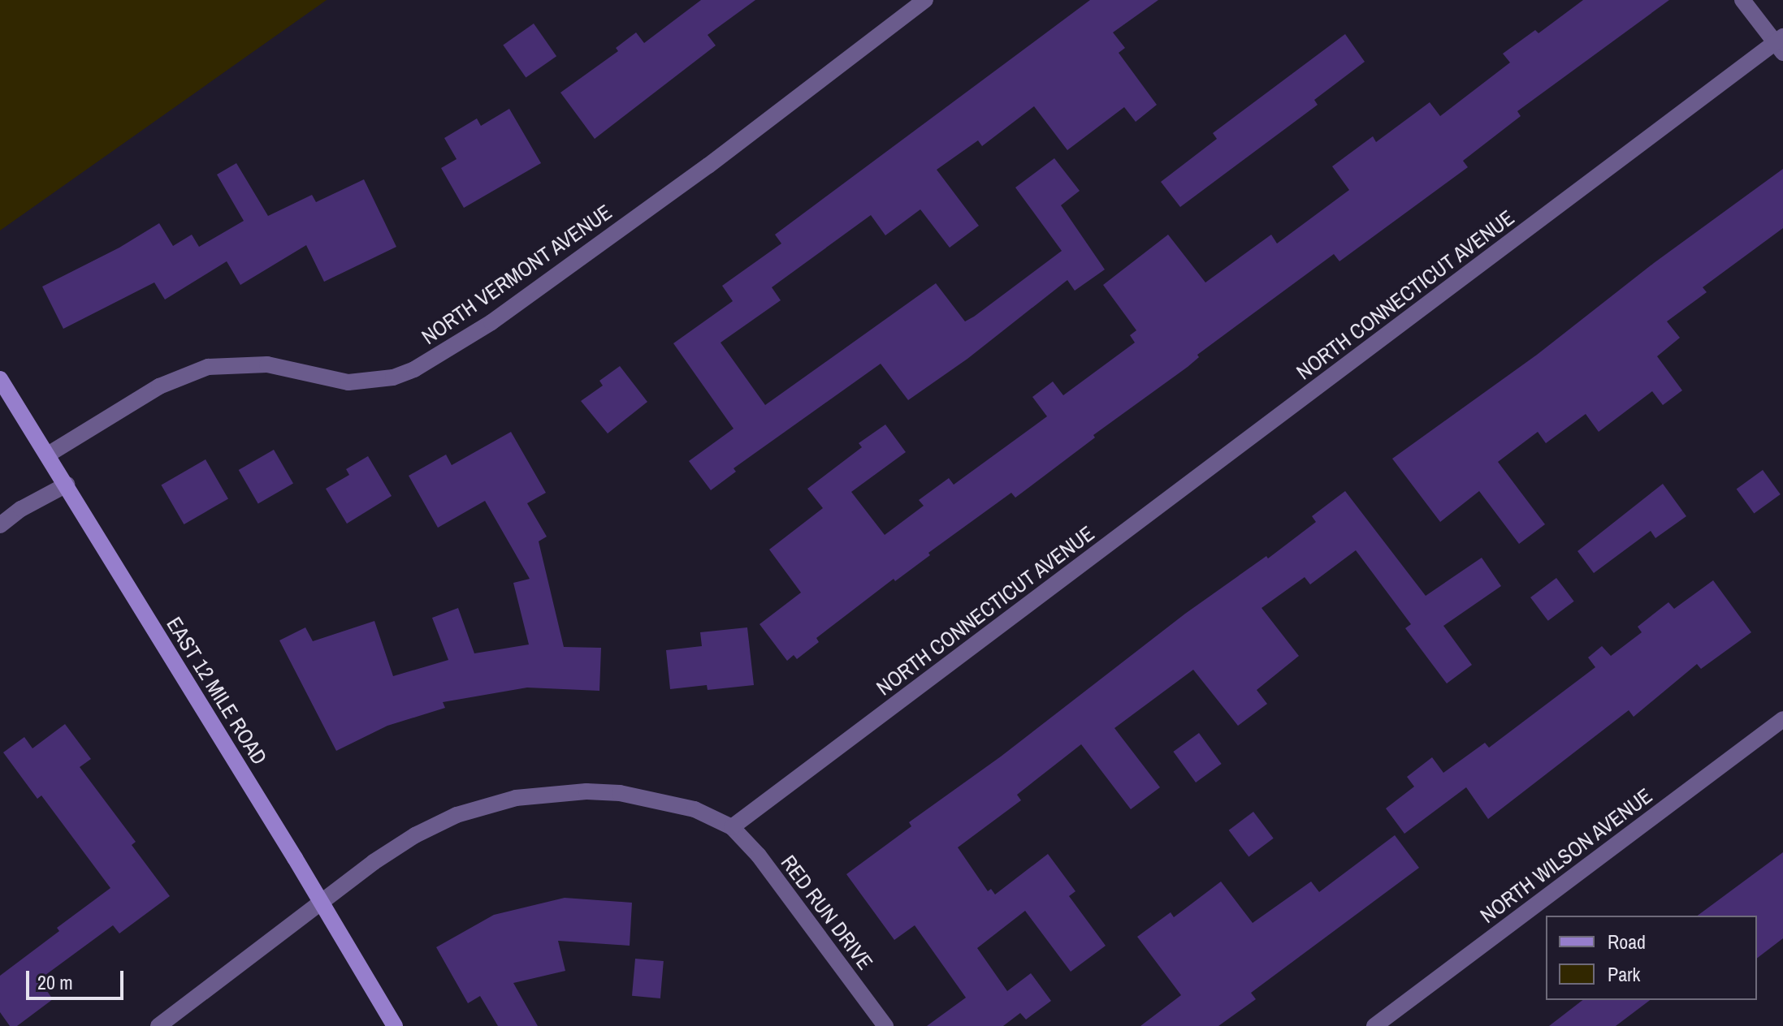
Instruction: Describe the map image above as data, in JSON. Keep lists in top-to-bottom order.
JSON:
{
  "streets": {
    "main road": ["EAST 12 MILE ROAD"],
    "street": [
      "NORTH VERMONT AVENUE",
      "NORTH CONNECTICUT AVENUE",
      "NORTH WILSON AVENUE",
      "RED RUN DRIVE"
    ]
  },
  "crossings": [
    ["NORTH VERMONT AVENUE", "EAST 12 MILE ROAD"],
    ["NORTH CONNECTICUT AVENUE", "RED RUN DRIVE"]
  ],
  "legend": ["Road", "Park"],
  "scale_bar": "20 m"
}
